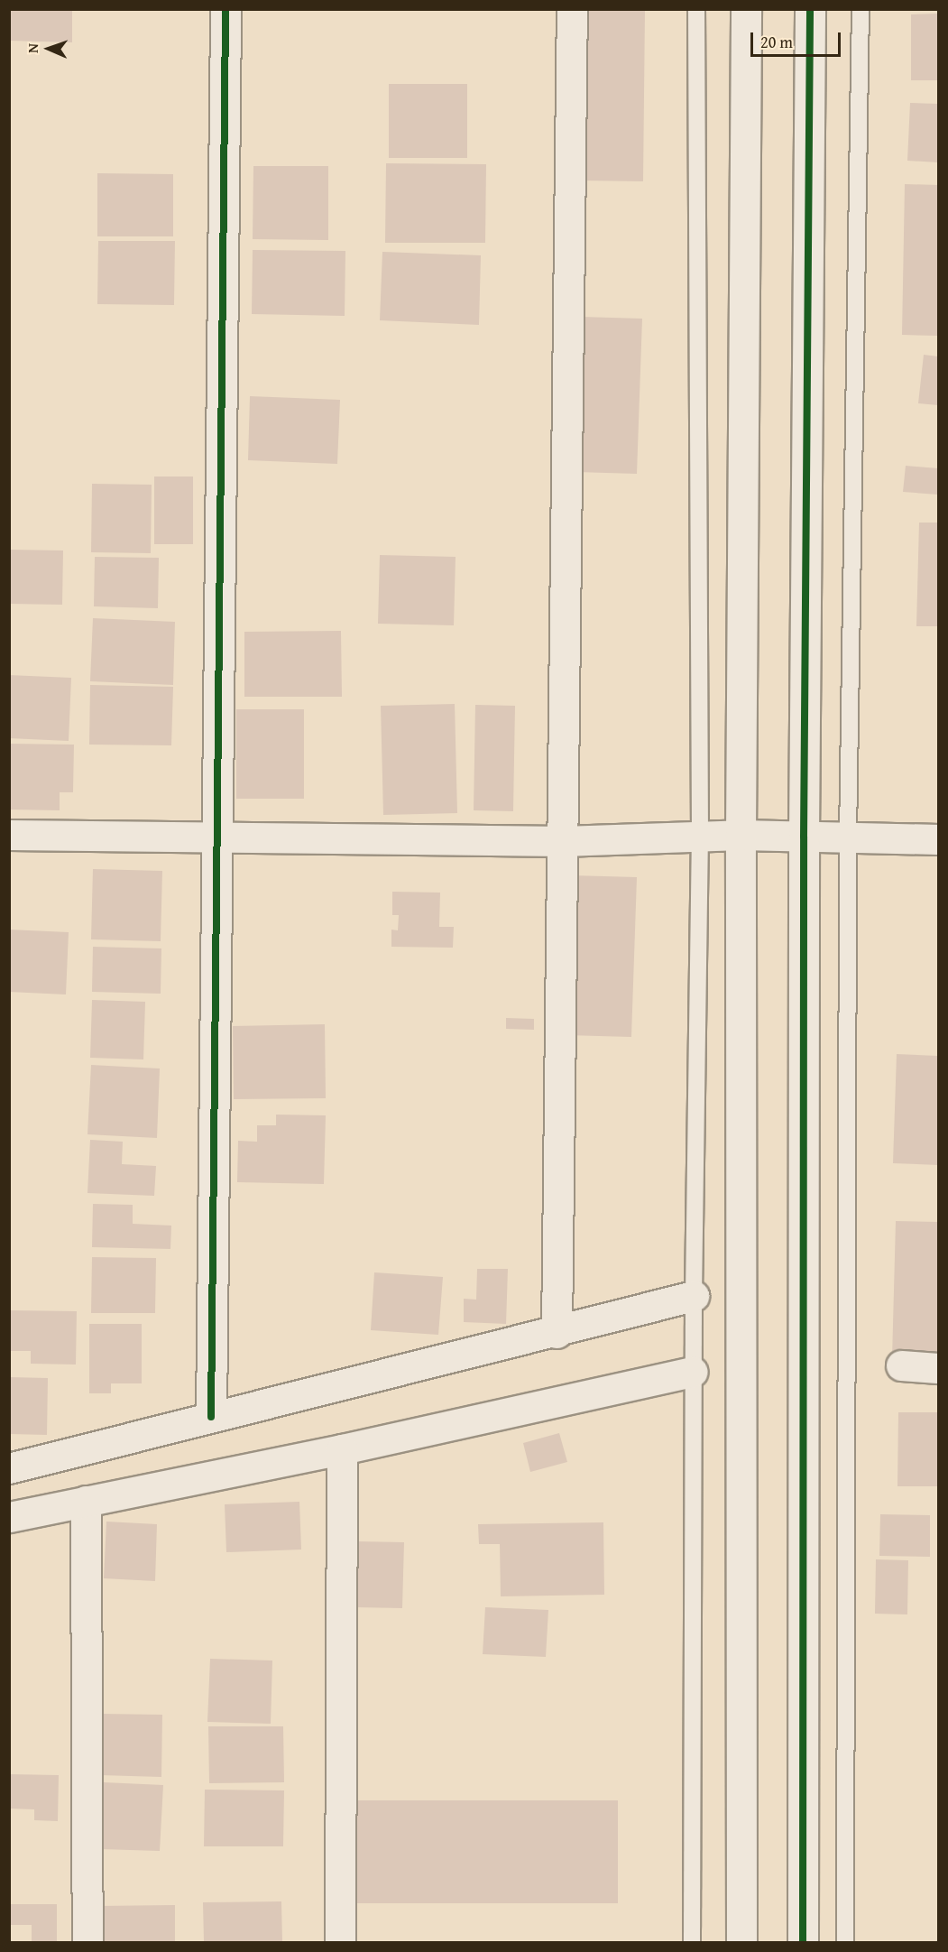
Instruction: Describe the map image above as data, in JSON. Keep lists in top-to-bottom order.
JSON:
{
  "scale_bar": "20 m",
  "north": "left"
}
